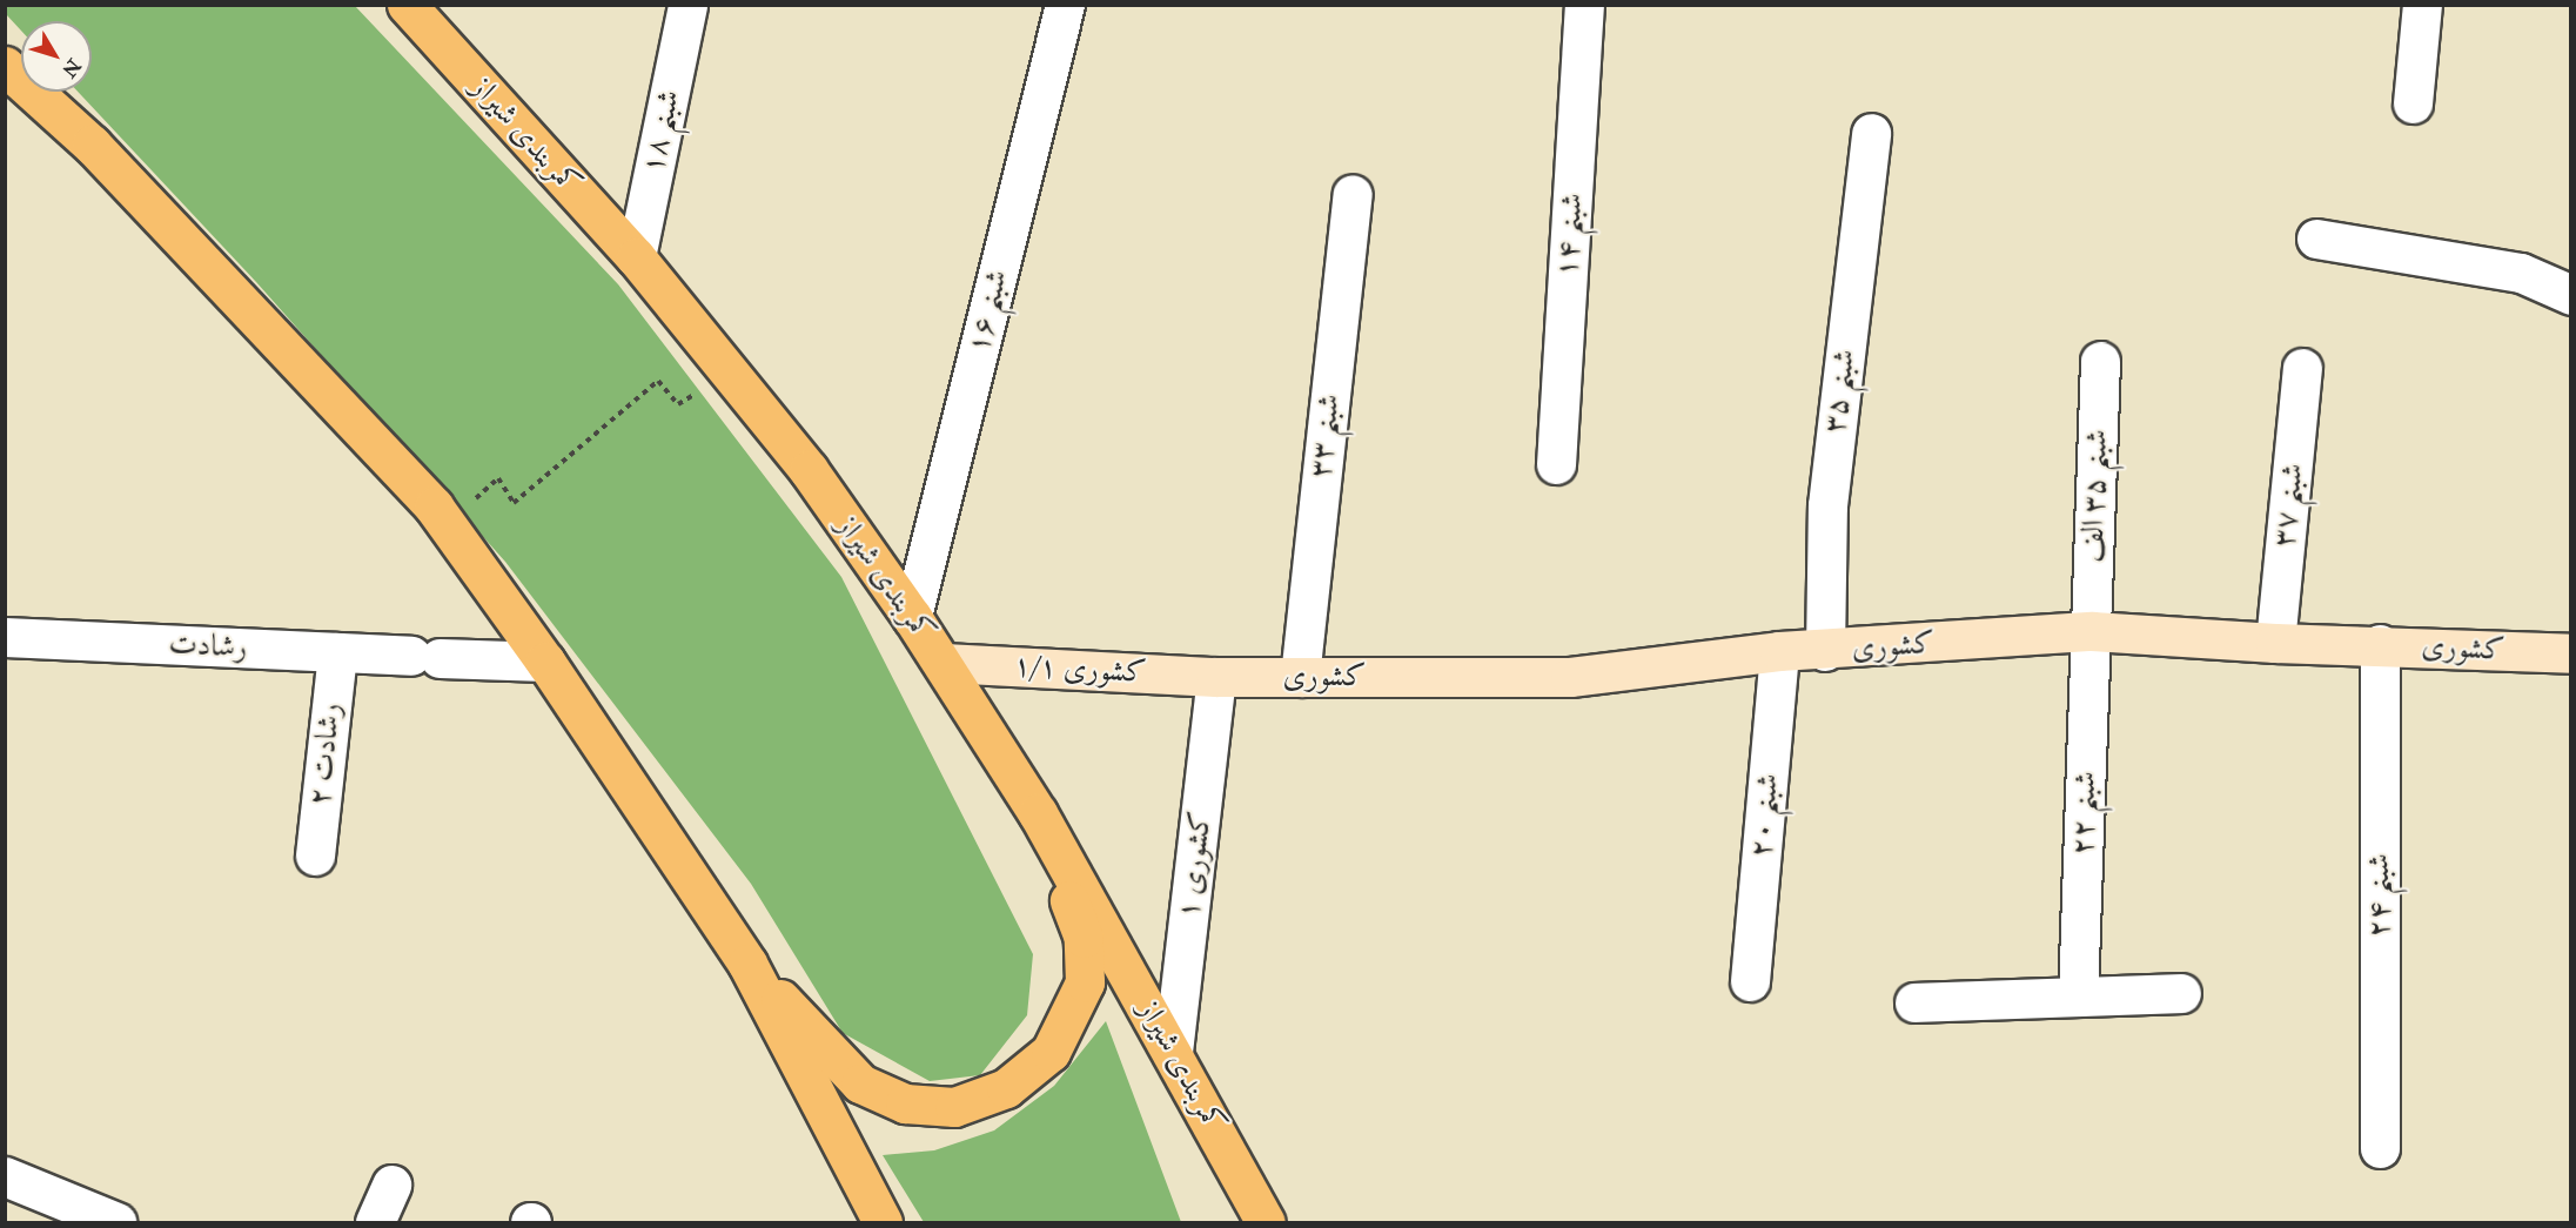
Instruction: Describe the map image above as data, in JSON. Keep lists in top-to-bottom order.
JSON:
{
  "streets": {
    "highway": ["کمربندی شیراز"],
    "street": [
      "۱۸ شبنم",
      "۱۴ شبنم",
      "۱۶ شبنم",
      "۳۵ شبنم",
      "۳۳ شبنم",
      "شبنم ۳۵ الف",
      "۳۷ شبنم",
      "رشادت",
      "کشوری",
      "۱/۱ کشوری",
      "۲ رشادت",
      "۲۲ شبنم",
      "۲۰ شبنم",
      "۱ کشوری",
      "۲۴ شبنم"
    ]
  },
  "crossings": [
    ["۱۸ شبنم", "کمربندی شیراز"],
    ["کمربندی شیراز", "۱۶ شبنم"],
    ["کمربندی شیراز", "۱/۱ کشوری"],
    ["کمربندی شیراز", "۱ کشوری"],
    ["۳۵ شبنم", "کشوری"],
    ["۳۳ شبنم", "کشوری"],
    ["شبنم ۳۵ الف", "کشوری"],
    ["شبنم ۳۵ الف", "۲۲ شبنم"],
    ["۳۷ شبنم", "کشوری"],
    ["رشادت", "۲ رشادت"],
    ["کشوری", "۱/۱ کشوری"],
    ["کشوری", "۲۲ شبنم"],
    ["کشوری", "۲۰ شبنم"],
    ["کشوری", "۱ کشوری"],
    ["کشوری", "۲۴ شبنم"],
    ["۱/۱ کشوری", "۱ کشوری"]
  ],
  "north": "bottom right"
}
